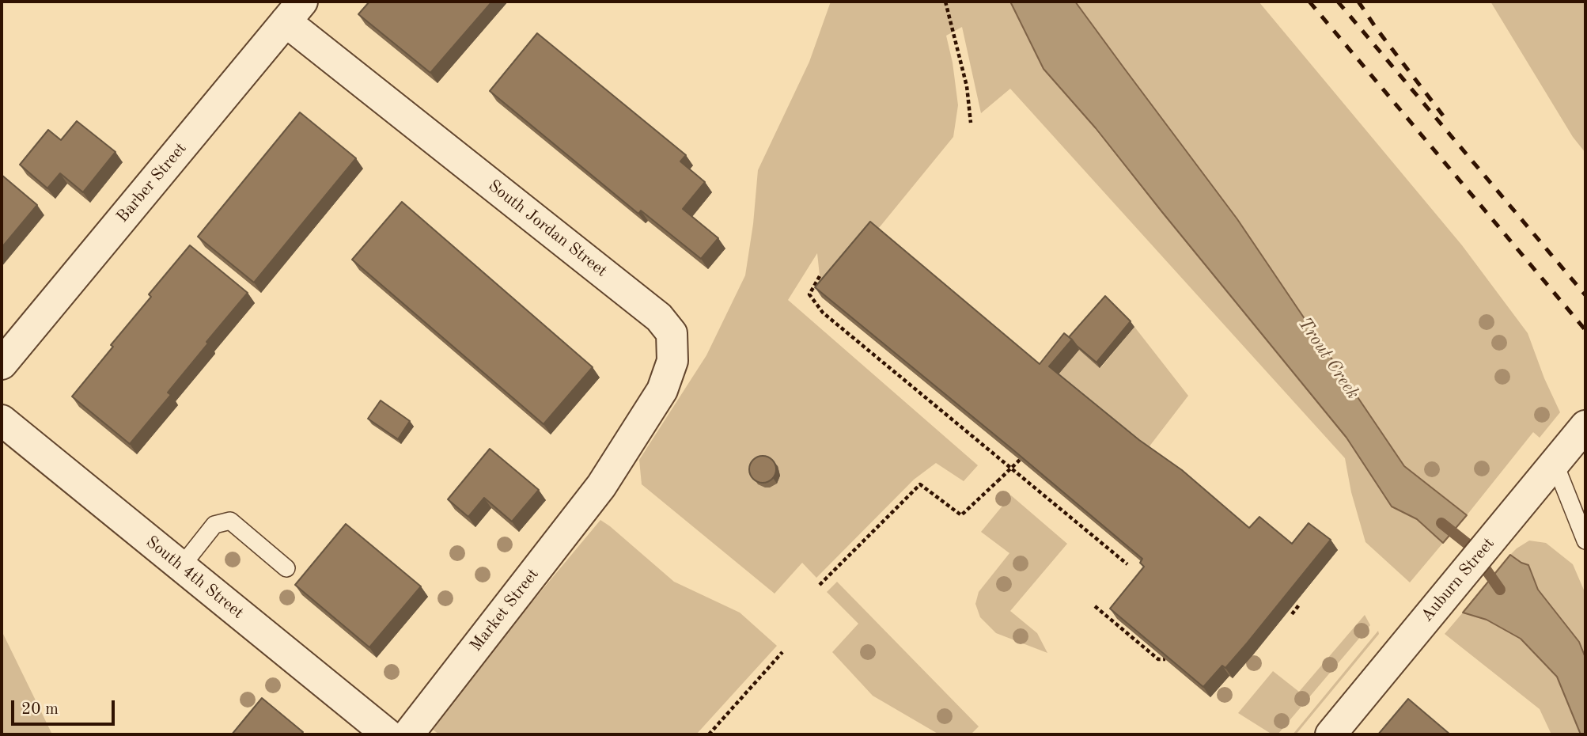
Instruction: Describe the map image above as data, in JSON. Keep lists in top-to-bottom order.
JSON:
{
  "streets": {
    "street": [
      "Barber Street",
      "South Jordan Street",
      "South 4th Street",
      "Auburn Street",
      "Market Street"
    ]
  },
  "crossings": [
    ["Barber Street", "South Jordan Street"],
    ["South Jordan Street", "Market Street"]
  ],
  "water": ["Trout Creek"],
  "scale_bar": "20 m"
}
